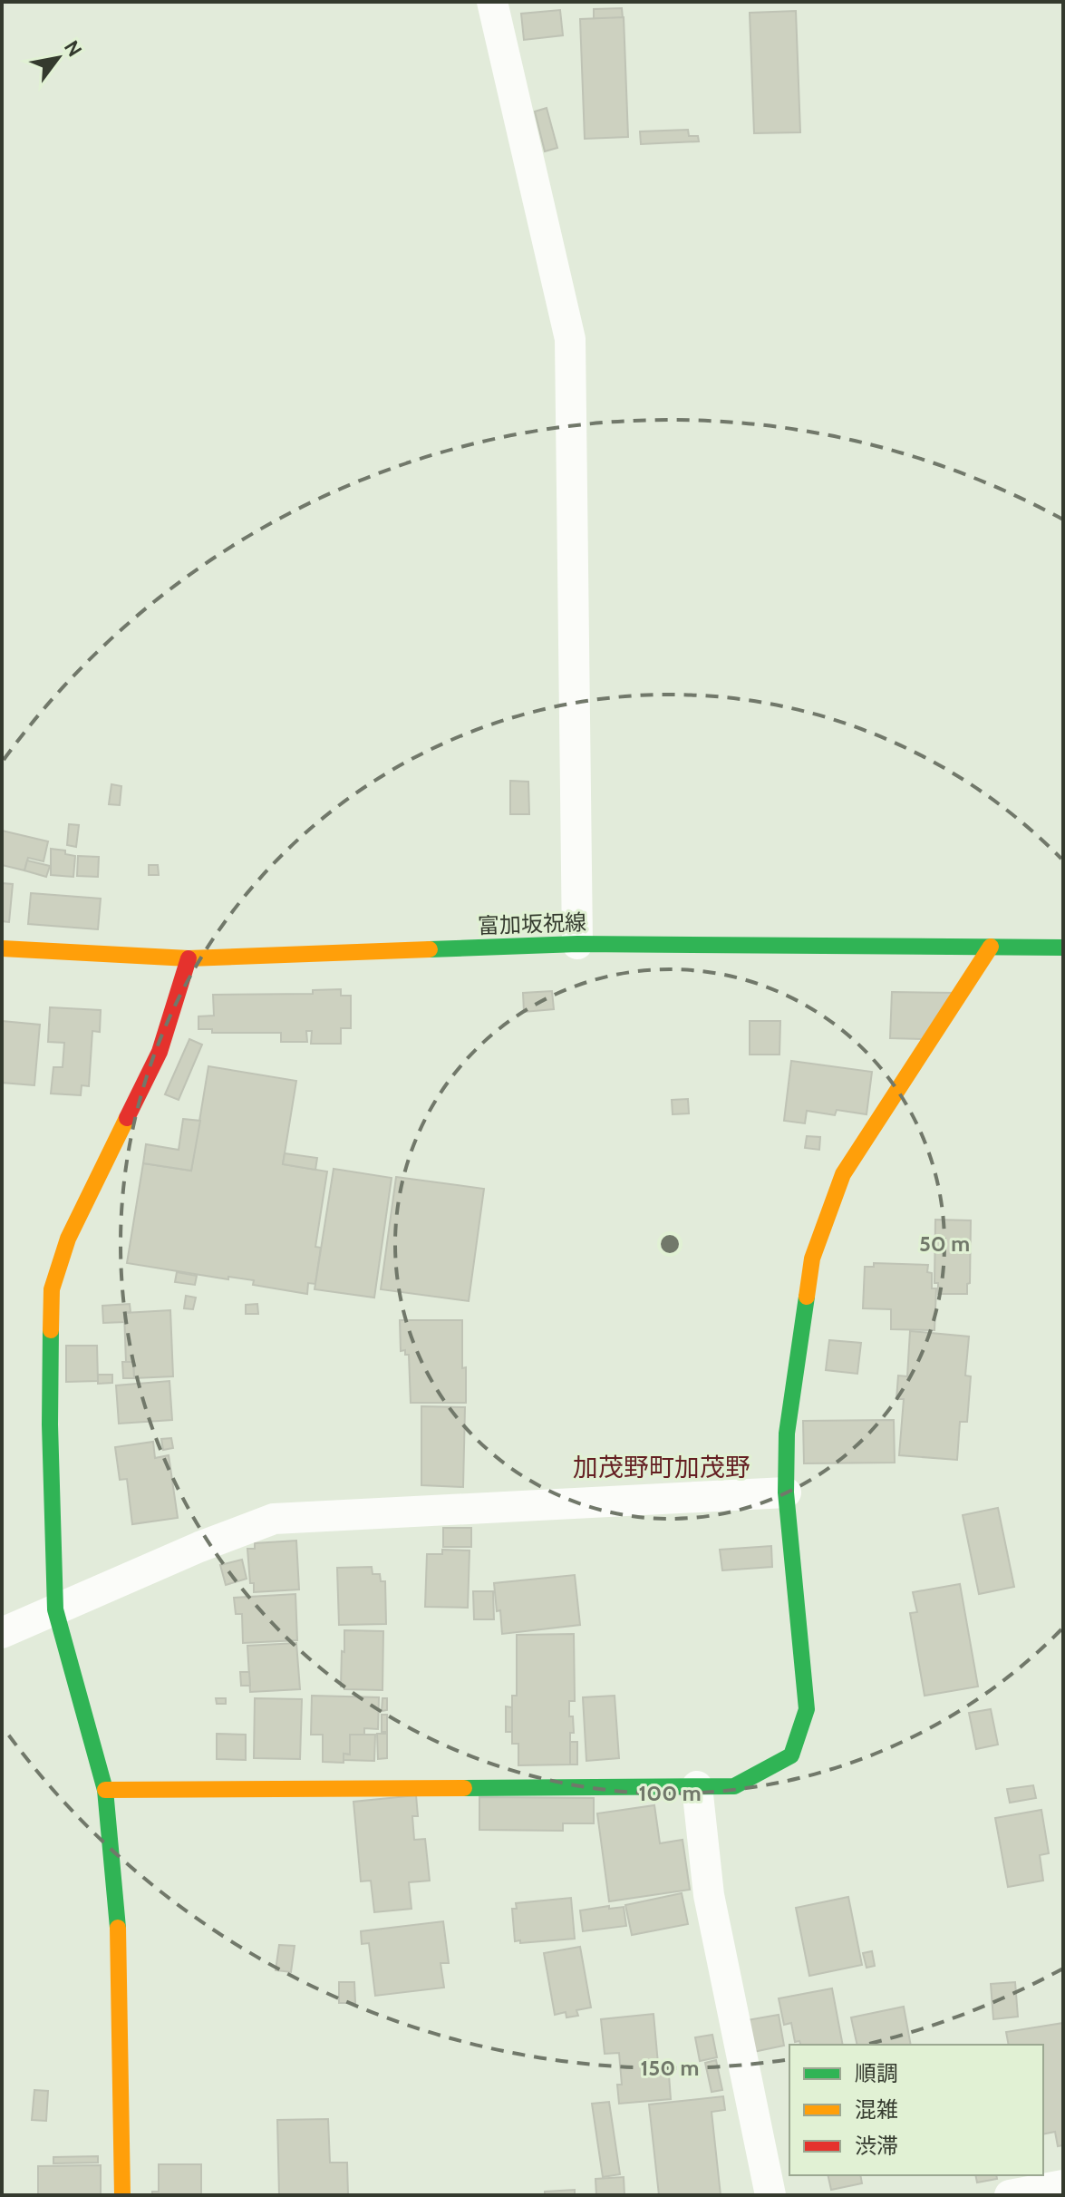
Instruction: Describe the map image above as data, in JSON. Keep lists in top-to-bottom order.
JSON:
{
  "streets": {
    "street": ["富加坂祝線"]
  },
  "districts": ["加茂野町加茂野"],
  "legend": ["順調", "混雑", "渋滞"],
  "north": "top right",
  "rings": ["50 m", "100 m", "150 m"]
}
